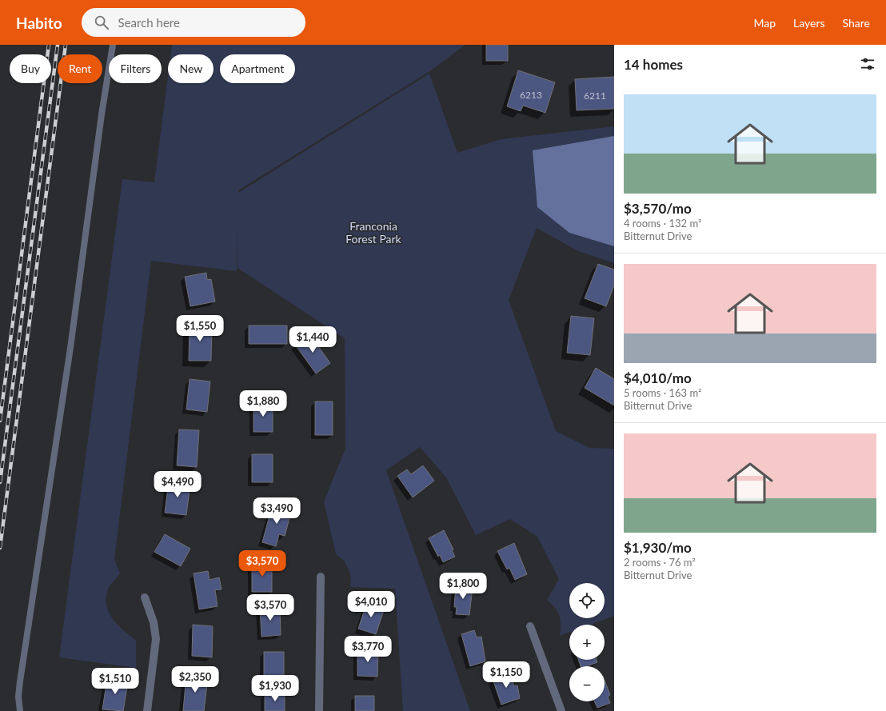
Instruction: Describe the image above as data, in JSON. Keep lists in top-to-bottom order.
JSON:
{
  "parks": ["Franconia Forest Park"],
  "house_numbers": ["6213", "6211"],
  "page": {
    "header": "Habito",
    "search": "Search here",
    "nav": ["Map", "Layers", "Share"],
    "heading": "14 homes",
    "chip": [
      "Buy",
      "Rent",
      "Filters",
      "New",
      "Apartment"
    ],
    "list": [
      {
        "name": "$3,570/mo",
        "note": "4 rooms · 132 m² · Bitternut Drive"
      },
      {
        "name": "$4,010/mo",
        "note": "5 rooms · 163 m² · Bitternut Drive"
      },
      {
        "name": "$1,930/mo",
        "note": "2 rooms · 76 m² · Bitternut Drive"
      }
    ],
    "price": [
      "$1,550",
      "$1,440",
      "$1,880",
      "$4,490",
      "$3,490",
      "$3,570",
      "$1,800",
      "$4,010",
      "$3,570",
      "$3,770",
      "$1,150",
      "$2,350",
      "$1,510",
      "$1,930"
    ],
    "map_buttons": ["+", "−"]
  }
}
